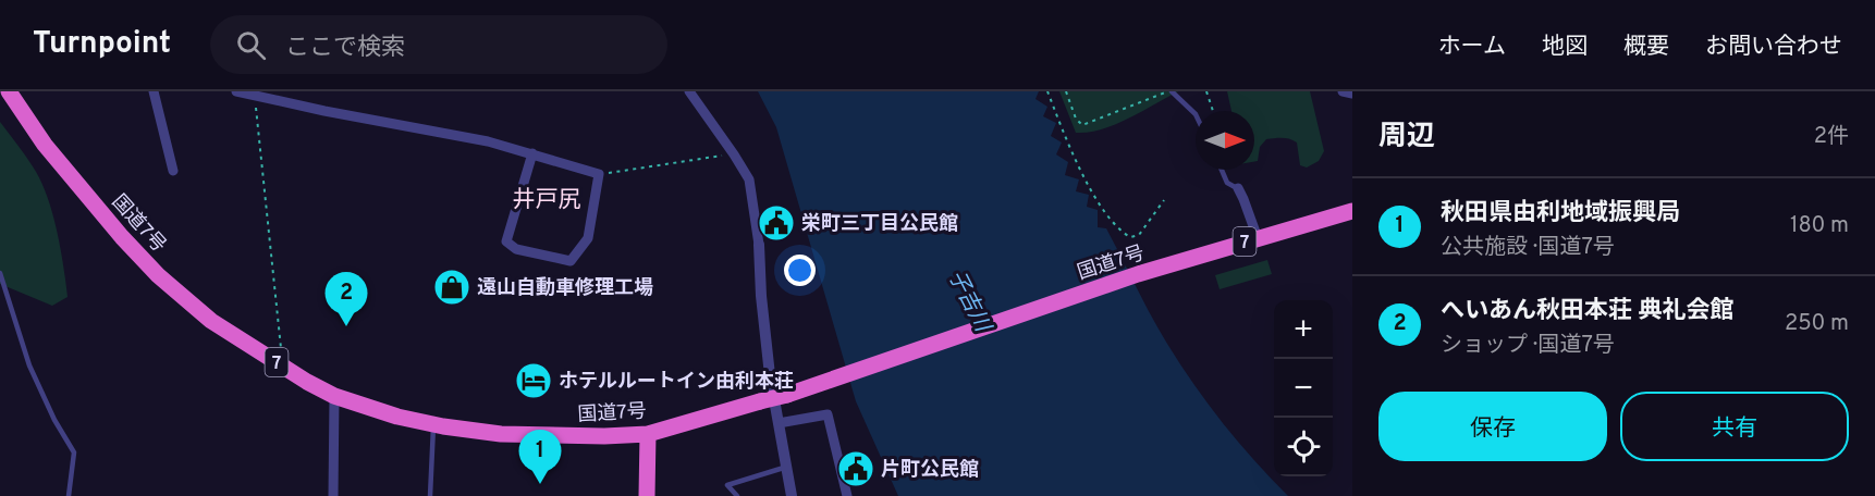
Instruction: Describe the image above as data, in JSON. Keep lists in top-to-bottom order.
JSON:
{
  "streets": {
    "highway": ["国道7号", "7"]
  },
  "districts": ["井戸尻"],
  "water": ["子吉川"],
  "places": {
    "public building": ["栄町三丁目公民館", "片町公民館"],
    "shop": ["遠山自動車修理工場"],
    "hotel": ["ホテルルートイン由利本荘"]
  },
  "north": "right",
  "page": {
    "header": "Turnpoint",
    "search": "ここで検索",
    "nav": [
      "ホーム",
      "地図",
      "概要",
      "お問い合わせ"
    ],
    "heading": ["周辺", "2件"],
    "list": [
      {
        "mark": "1",
        "name": "秋田県由利地域振興局",
        "note": "公共施設 · 国道7号",
        "value": "180 m"
      },
      {
        "mark": "2",
        "name": "へいあん秋田本荘 典礼会館",
        "note": "ショップ · 国道7号",
        "value": "250 m"
      }
    ],
    "pins": ["2", "1"],
    "map_buttons": ["+", "−"],
    "buttons": ["保存", "共有"]
  }
}
